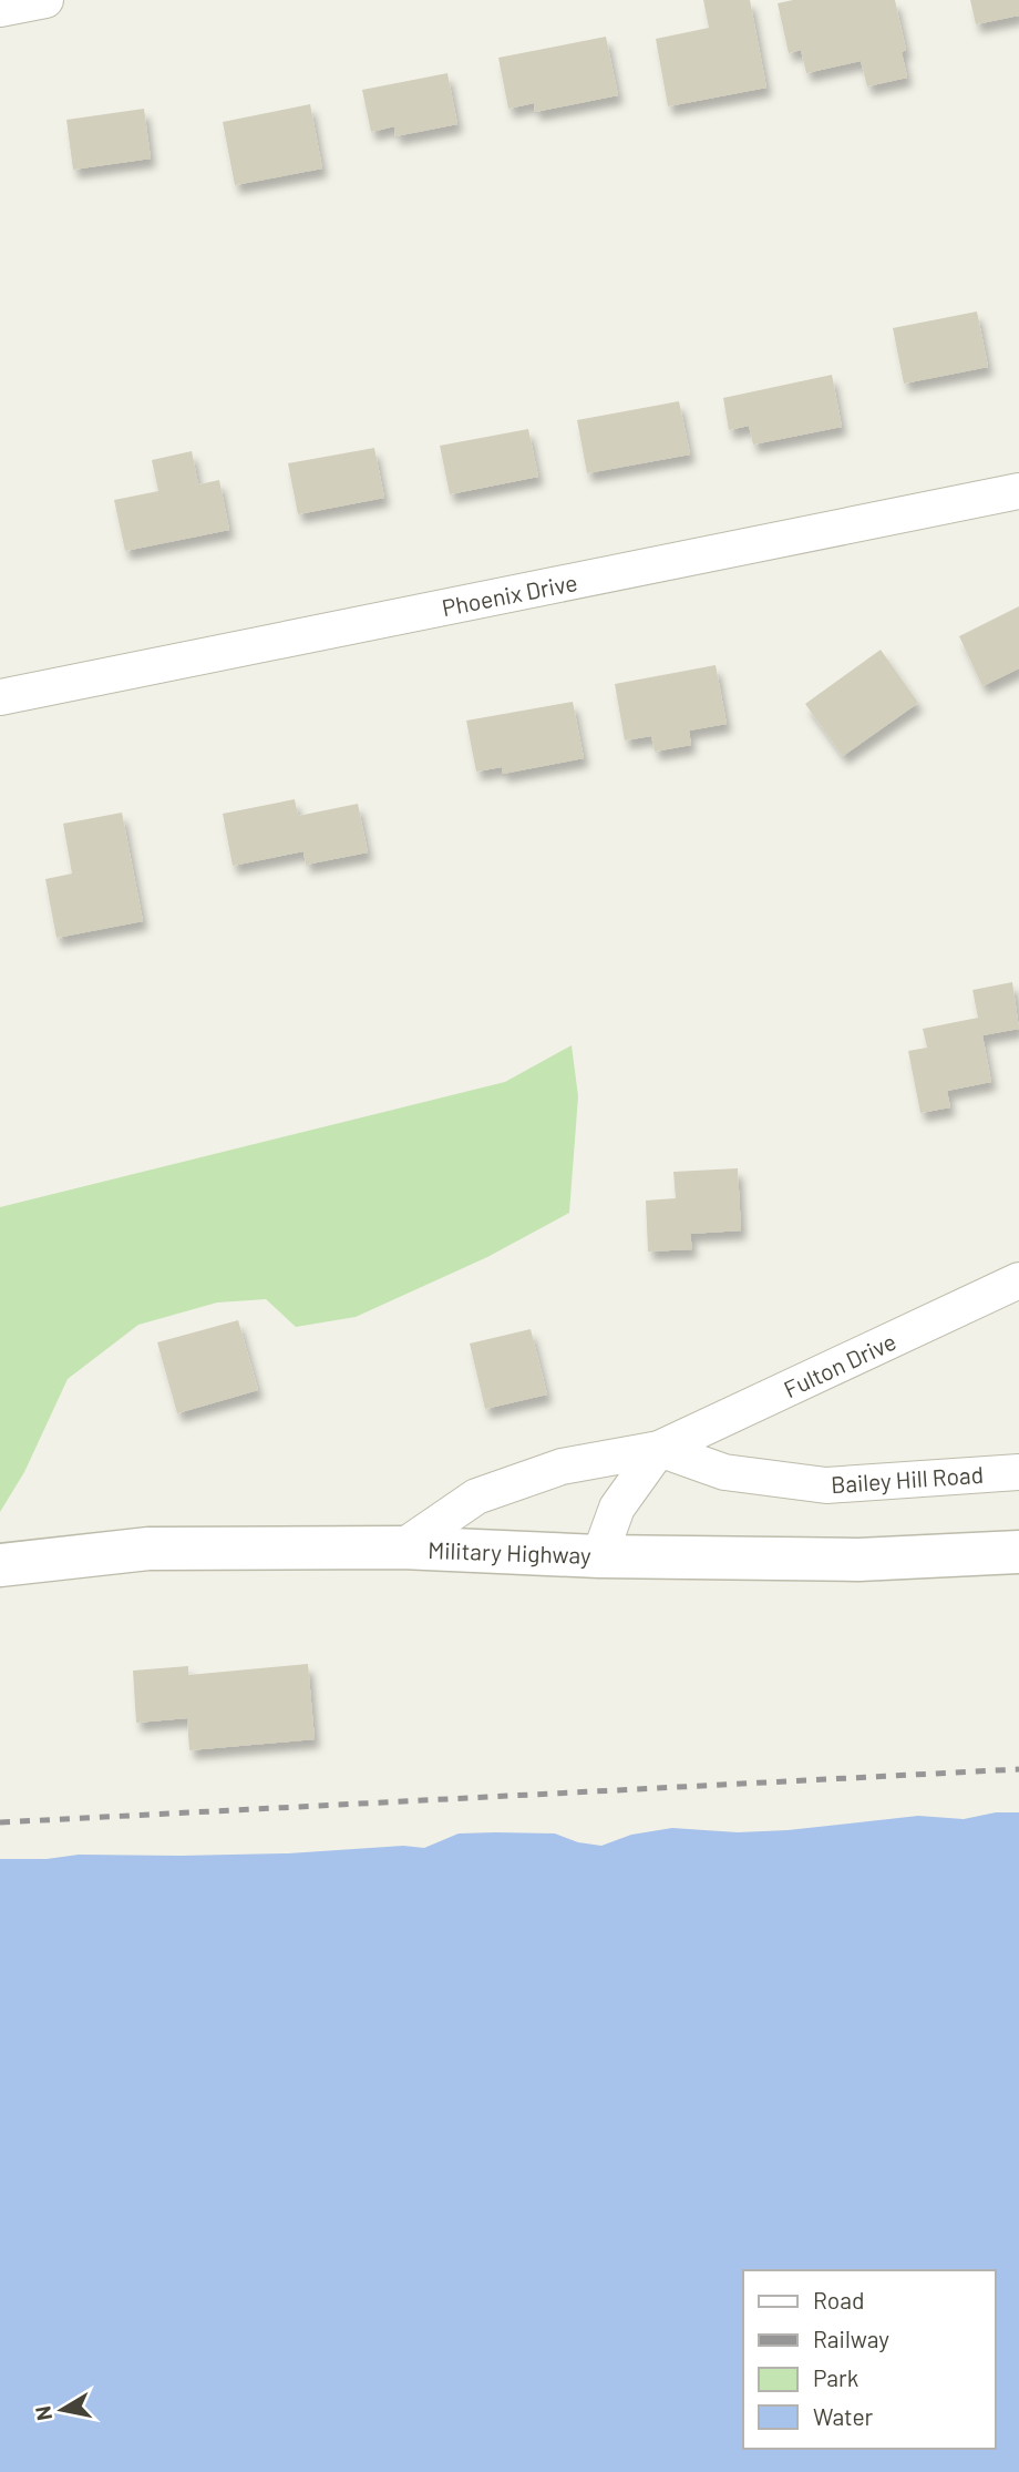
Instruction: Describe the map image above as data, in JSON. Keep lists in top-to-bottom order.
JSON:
{
  "streets": {
    "street": [
      "Phoenix Drive",
      "Fulton Drive",
      "Bailey Hill Road",
      "Military Highway"
    ]
  },
  "crossings": [
    ["Fulton Drive", "Bailey Hill Road"],
    ["Fulton Drive", "Military Highway"]
  ],
  "legend": [
    "Road",
    "Railway",
    "Park",
    "Water"
  ],
  "north": "left"
}
